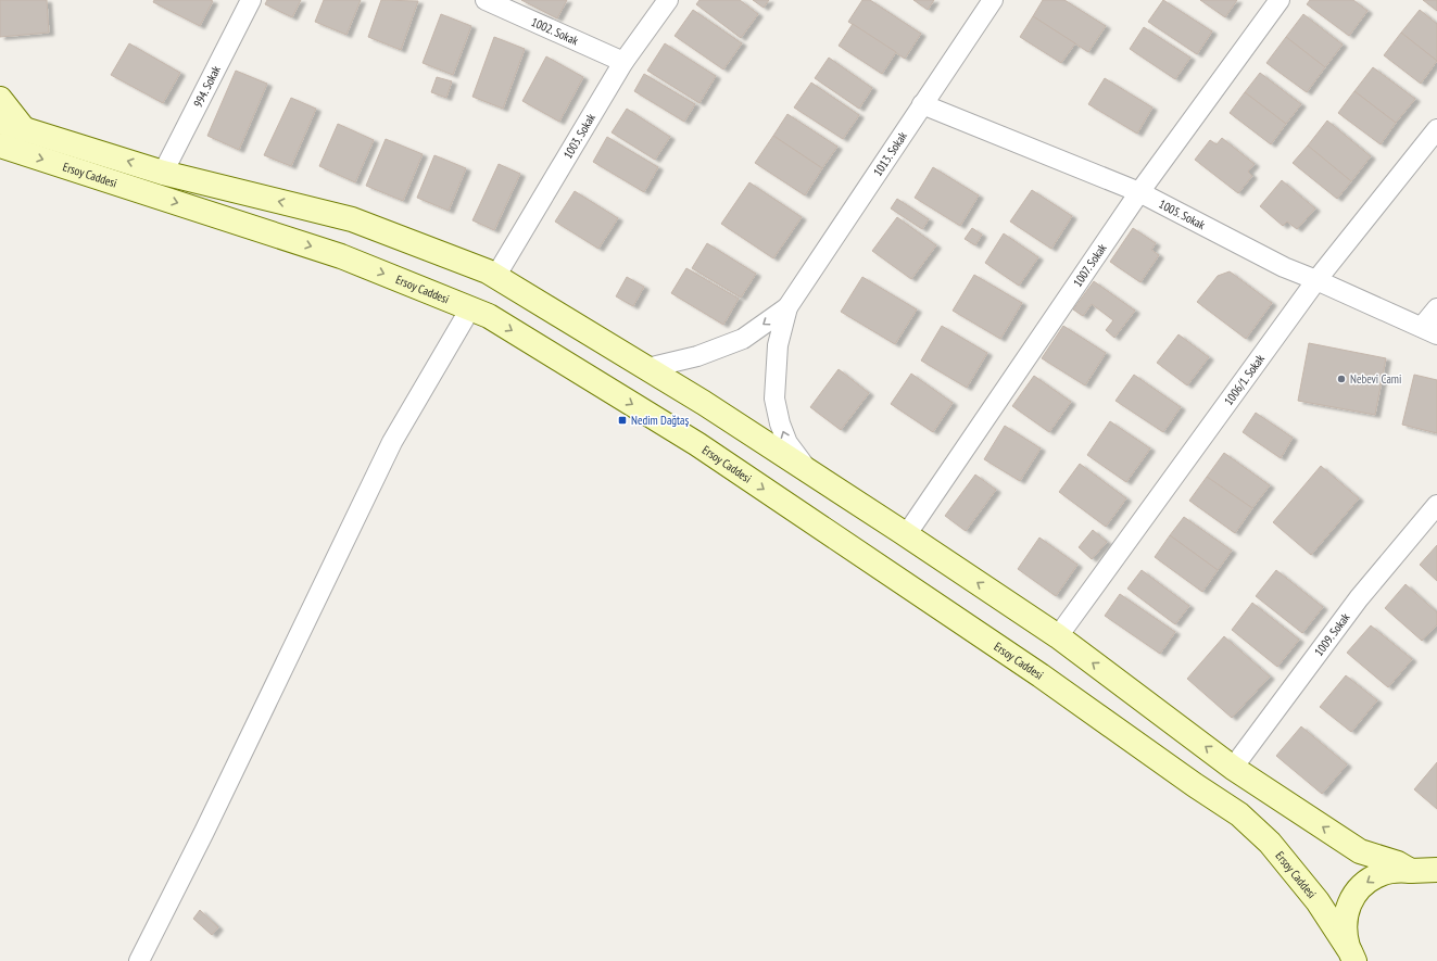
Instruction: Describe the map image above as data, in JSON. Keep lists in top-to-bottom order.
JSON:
{
  "streets": {
    "main road": ["Ersoy Caddesi"],
    "street": [
      "1002. Sokak",
      "994. Sokak",
      "1003. Sokak",
      "1013. Sokak",
      "1005. Sokak",
      "1007. Sokak",
      "1006/1. Sokak",
      "1009. Sokak"
    ]
  },
  "crossings": [
    ["1002. Sokak", "1003. Sokak"],
    ["994. Sokak", "Ersoy Caddesi"],
    ["1003. Sokak", "Ersoy Caddesi"],
    ["1013. Sokak", "Ersoy Caddesi"],
    ["1013. Sokak", "1005. Sokak"],
    ["Ersoy Caddesi", "1007. Sokak"],
    ["Ersoy Caddesi", "1006/1. Sokak"],
    ["Ersoy Caddesi", "1009. Sokak"],
    ["1005. Sokak", "1007. Sokak"],
    ["1005. Sokak", "1006/1. Sokak"]
  ],
  "places": {
    "other": ["Nebevi Cami"],
    "transit": ["Nedim Dağtaş"]
  }
}
